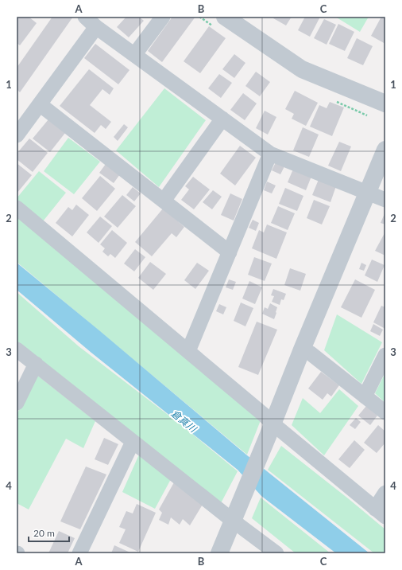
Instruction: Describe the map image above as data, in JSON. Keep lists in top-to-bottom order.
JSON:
{
  "water": ["倉真川"],
  "scale_bar": "20 m",
  "grid": {
    "columns": ["A", "B", "C"],
    "rows": [
      "1",
      "2",
      "3",
      "4"
    ]
  }
}
